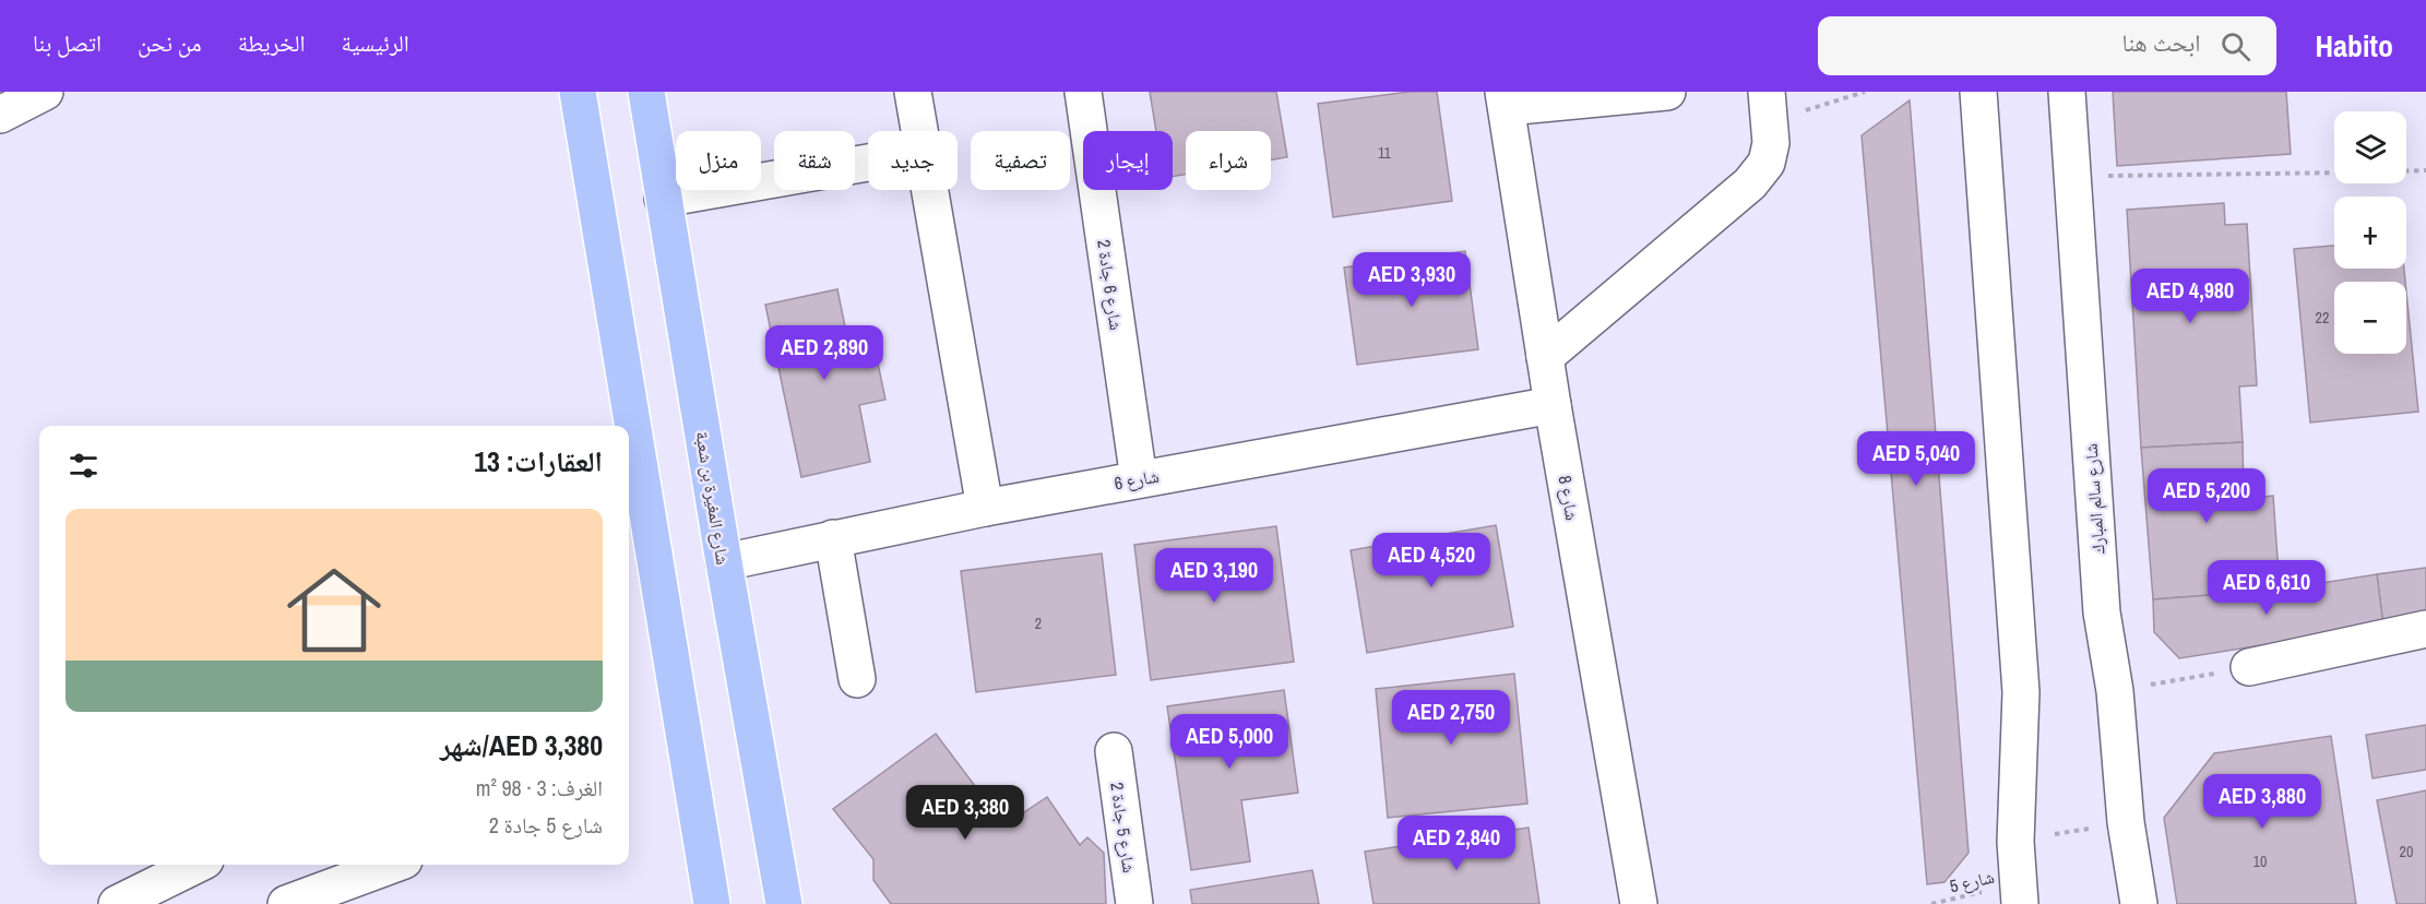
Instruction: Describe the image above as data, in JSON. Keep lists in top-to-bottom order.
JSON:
{
  "streets": {
    "main road": ["شارع المغيرة بن شعبة"],
    "street": [
      "شارع 6 جادة 2",
      "شارع 6",
      "شارع 8",
      "شارع سالم المبارك",
      "شارع 5 جادة 2"
    ],
    "path": ["شارع 5"]
  },
  "crossings": [
    ["شارع 6 جادة 2", "شارع 6"],
    ["شارع 6", "شارع المغيرة بن شعبة"],
    ["شارع 6", "شارع 8"]
  ],
  "house_numbers": [
    "11",
    "22",
    "2",
    "20",
    "10"
  ],
  "page": {
    "header": "Habito",
    "search": "ابحث هنا",
    "nav": [
      "الرئيسية",
      "الخريطة",
      "من نحن",
      "اتصل بنا"
    ],
    "map_buttons": ["+", "−"],
    "chip": [
      "شراء",
      "إيجار",
      "تصفية",
      "جديد",
      "شقة",
      "منزل"
    ],
    "price": [
      "AED 3,930",
      "AED 4,980",
      "AED 2,890",
      "AED 5,040",
      "AED 5,200",
      "AED 4,520",
      "AED 3,190",
      "AED 6,610",
      "AED 2,750",
      "AED 5,000",
      "AED 3,880",
      "AED 3,380",
      "AED 2,840"
    ],
    "heading": "العقارات: 13",
    "list": [
      {
        "name": "AED 3,380/شهر",
        "note": "الغرف: 3 · 98 m² · شارع 5 جادة 2"
      }
    ]
  }
}
